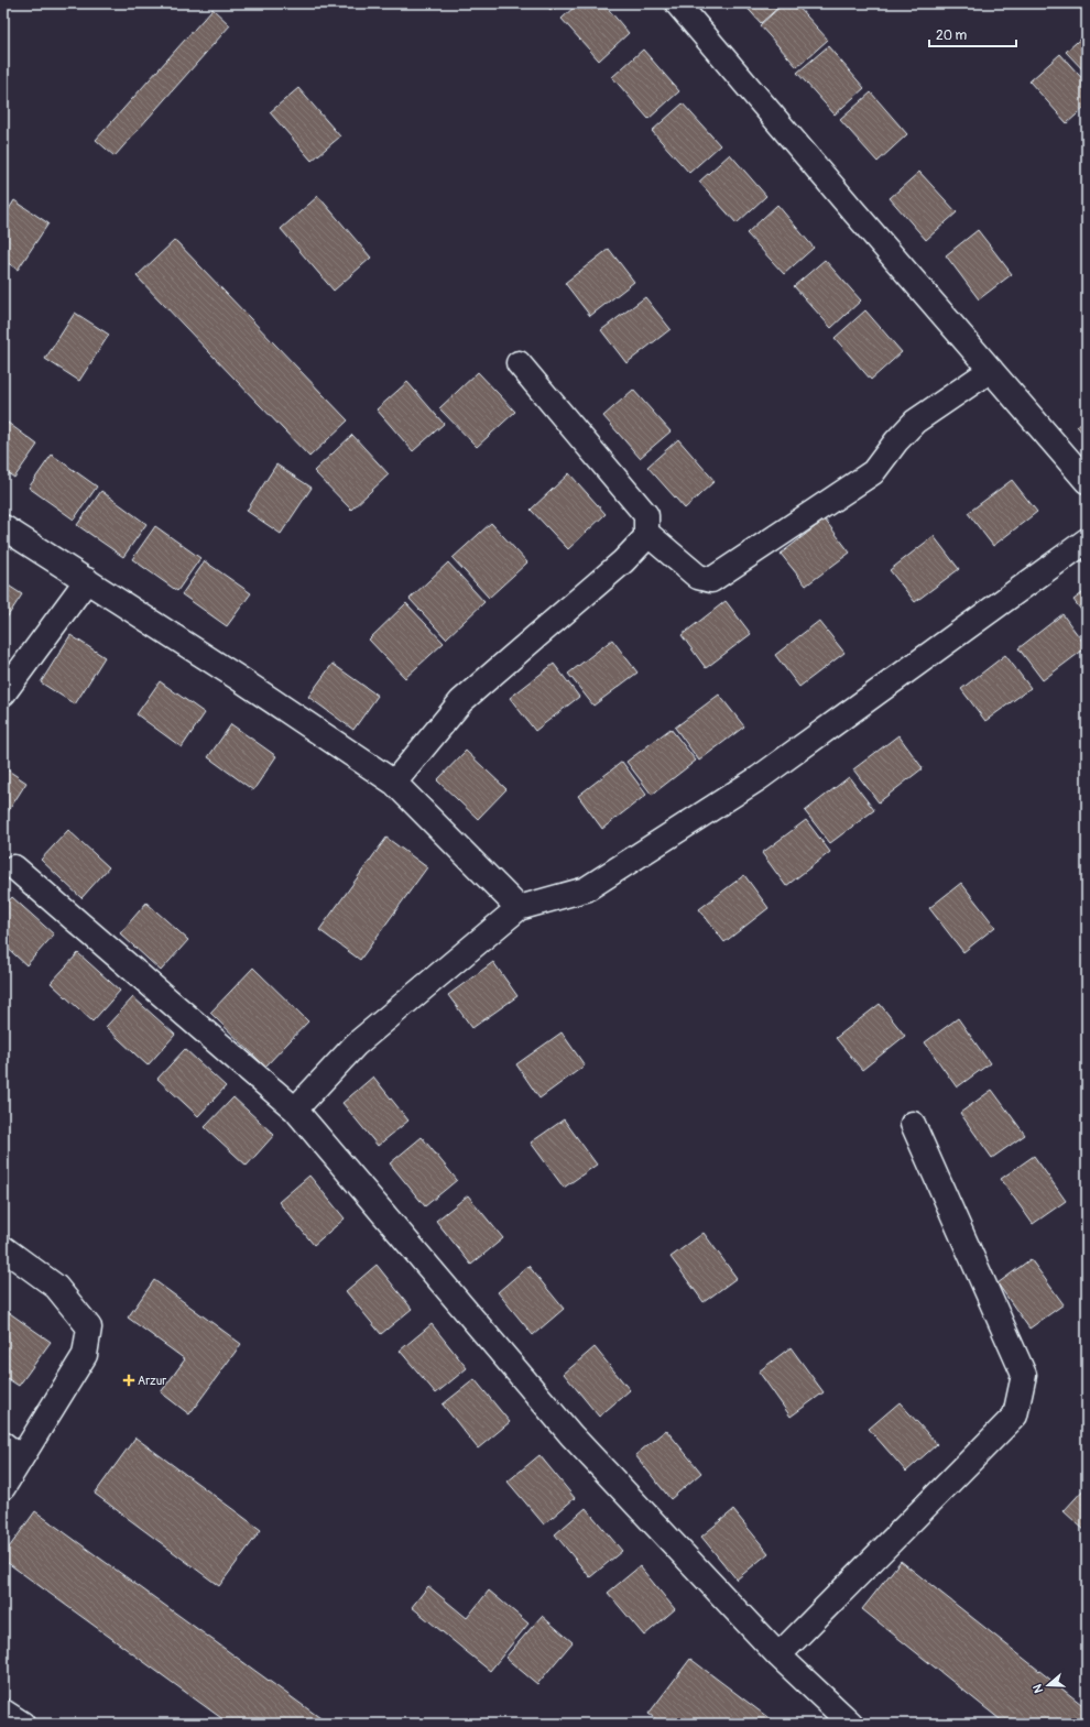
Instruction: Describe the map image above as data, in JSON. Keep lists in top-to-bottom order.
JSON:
{
  "places": {
    "health": ["Arzur"]
  },
  "scale_bar": "20 m",
  "north": "left"
}
